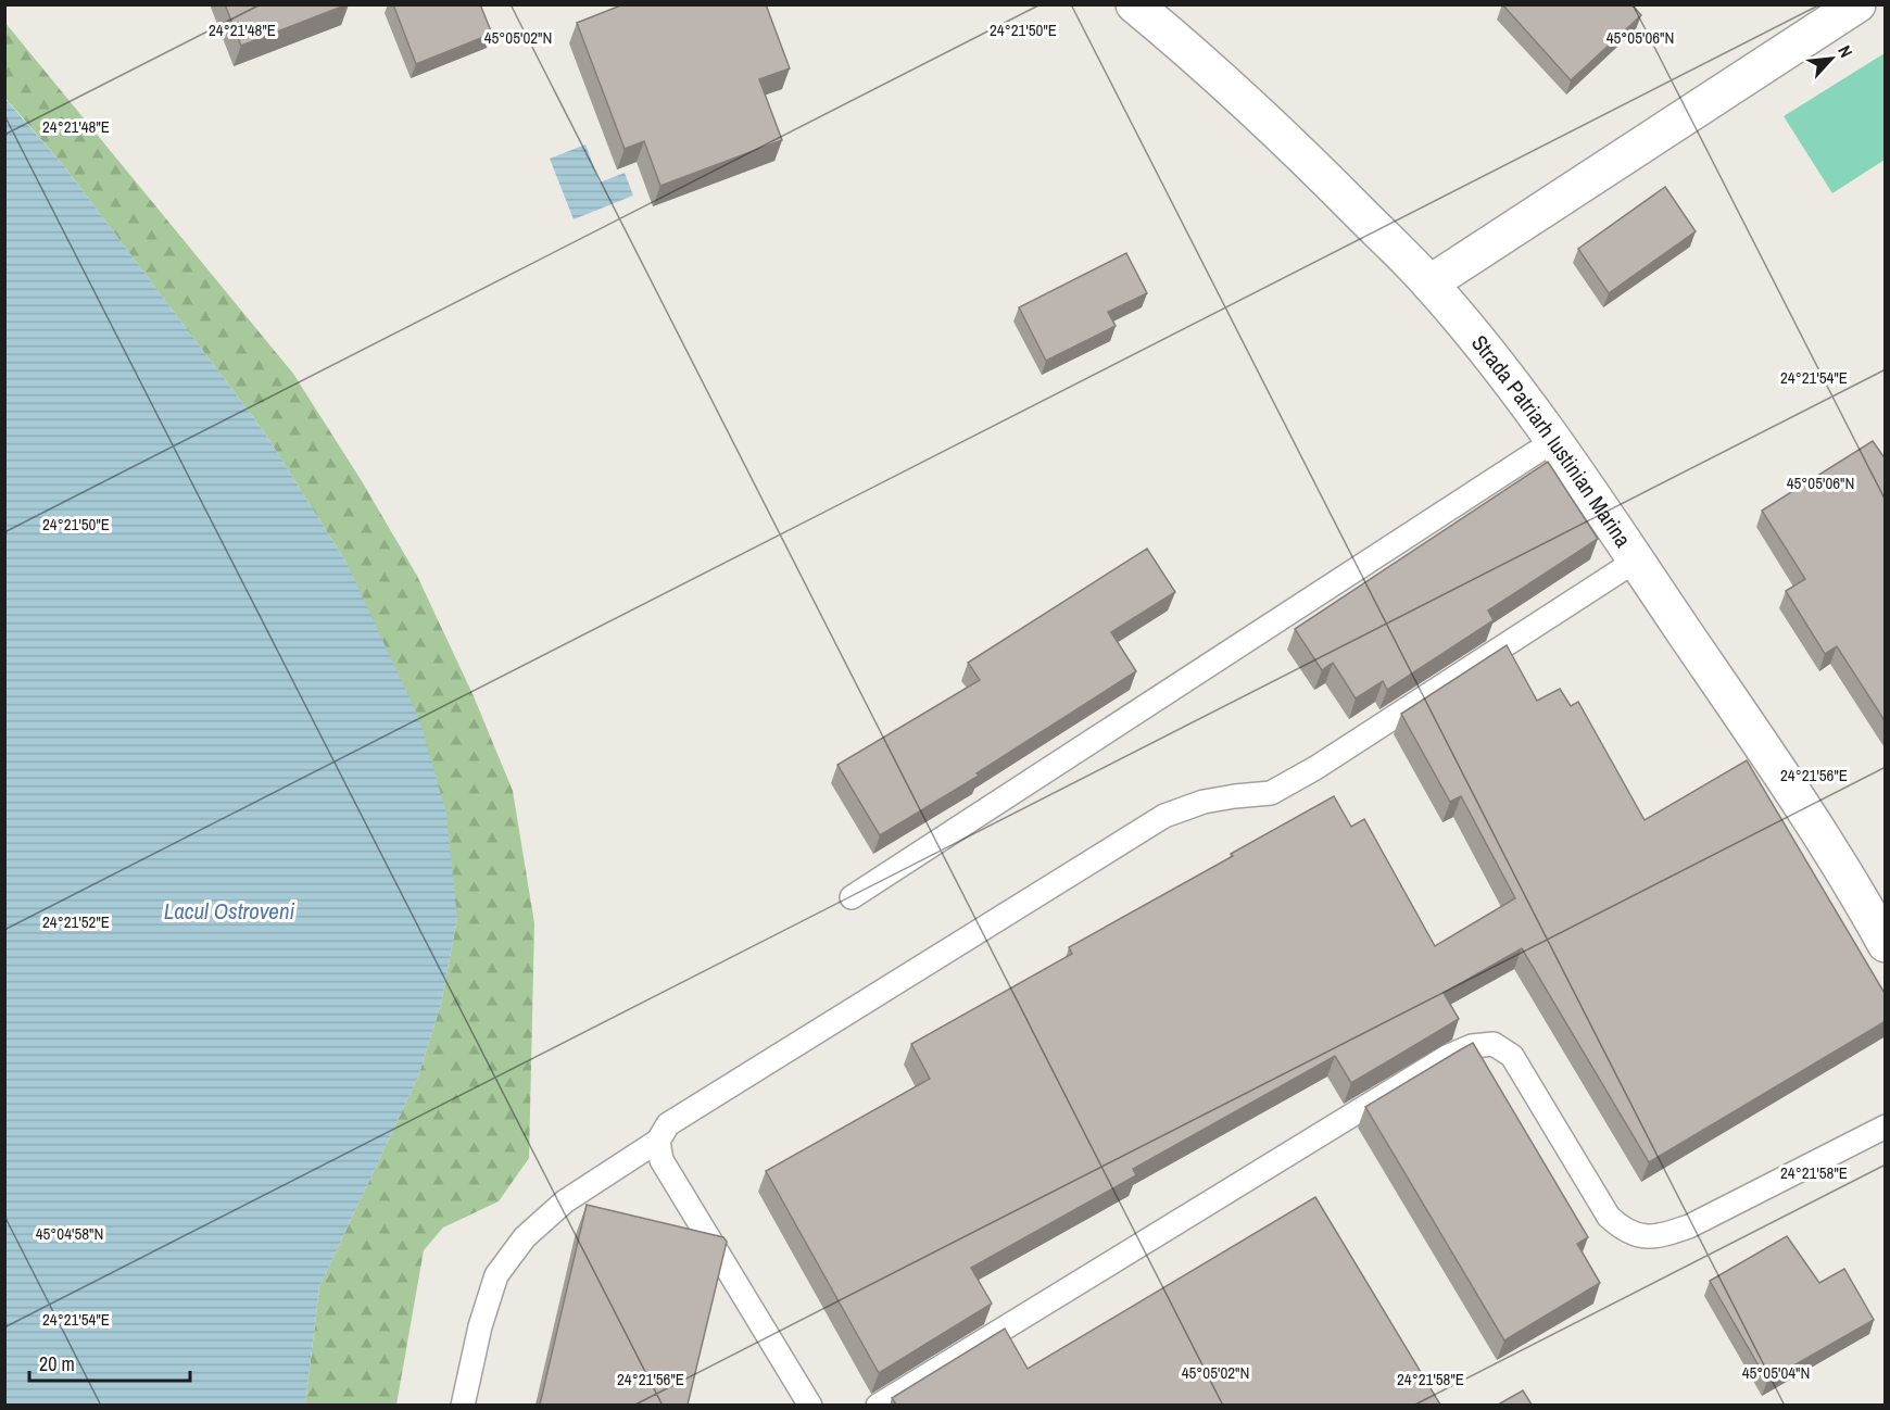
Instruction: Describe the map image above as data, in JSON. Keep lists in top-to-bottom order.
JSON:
{
  "streets": {
    "street": ["Strada Patriarh Iustinian Marina"]
  },
  "water": ["Lacul Ostroveni"],
  "scale_bar": "20 m",
  "north": "top right",
  "coordinates": [
    "24°21'48\"E",
    "24°21'50\"E",
    "45°05'02\"N",
    "45°05'06\"N",
    "24°21'54\"E",
    "24°21'56\"E",
    "24°21'52\"E",
    "24°21'58\"E",
    "45°04'58\"N",
    "45°05'04\"N"
  ]
}
